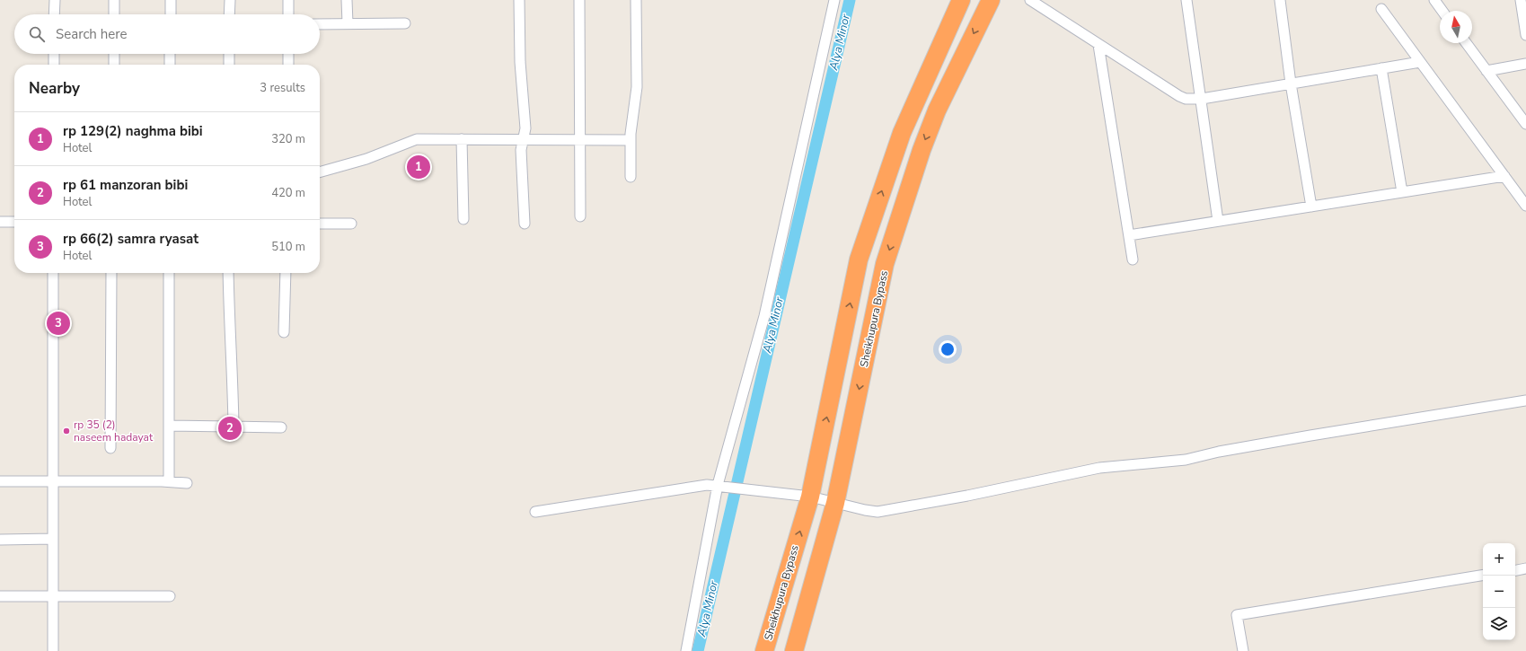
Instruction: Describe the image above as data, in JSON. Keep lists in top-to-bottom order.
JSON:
{
  "streets": {
    "highway": ["Sheikhupura Bypass"]
  },
  "water": ["Alya Minor"],
  "places": ["rp 35 (2) naseem hadayat"],
  "north": "top",
  "page": {
    "search": "Search here",
    "heading": ["Nearby", "3 results"],
    "list": [
      {
        "mark": "1",
        "name": "rp 129(2) naghma bibi",
        "note": "Hotel",
        "value": "320 m"
      },
      {
        "mark": "2",
        "name": "rp 61 manzoran bibi",
        "note": "Hotel",
        "value": "420 m"
      },
      {
        "mark": "3",
        "name": "rp 66(2) samra ryasat",
        "note": "Hotel",
        "value": "510 m"
      }
    ],
    "pins": ["1", "3", "2"],
    "map_buttons": ["+", "−"]
  }
}
